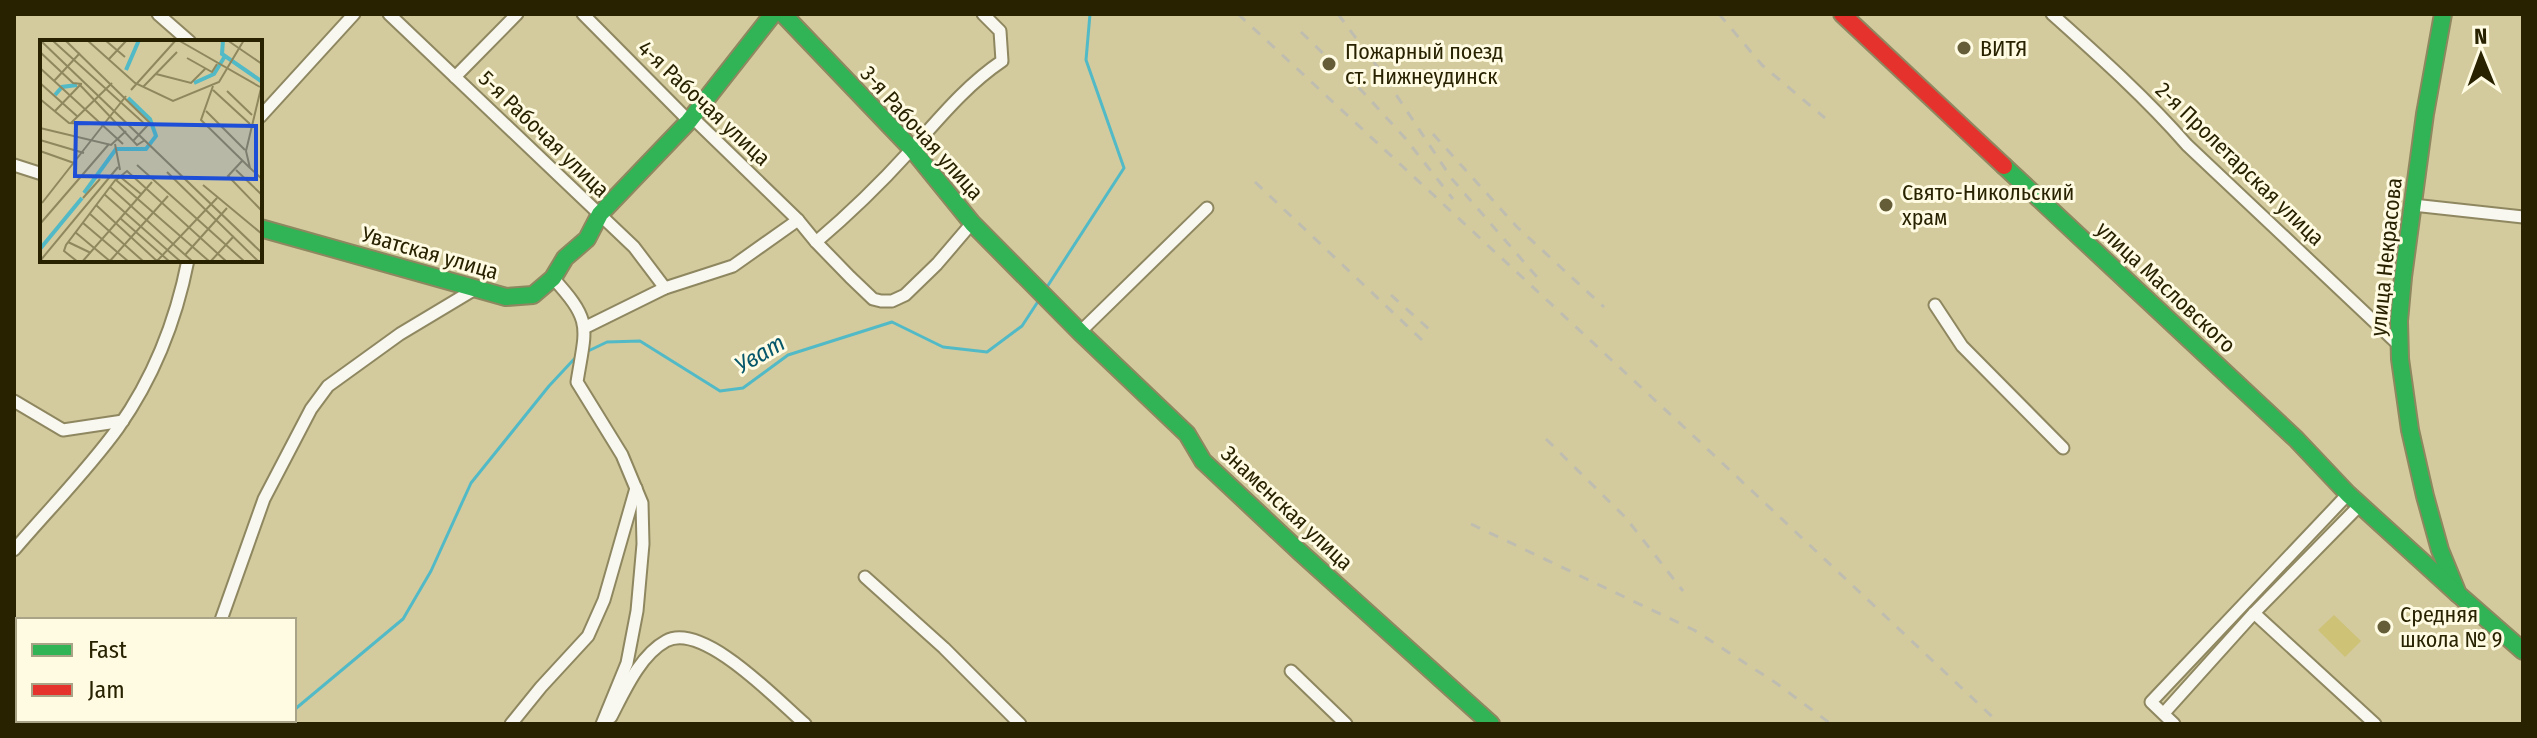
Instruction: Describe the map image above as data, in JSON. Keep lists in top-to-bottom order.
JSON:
{
  "streets": {
    "street": [
      "4-я Рабочая улица",
      "3-я Рабочая улица",
      "5-я Рабочая улица",
      "2-я Пролетарская улица",
      "Уватская улица",
      "улица Некрасова",
      "улица Масловского",
      "Знаменская улица"
    ]
  },
  "crossings": [
    ["4-я Рабочая улица", "3-я Рабочая улица"],
    ["4-я Рабочая улица", "Уватская улица"],
    ["3-я Рабочая улица", "Знаменская улица"],
    ["5-я Рабочая улица", "Уватская улица"],
    ["2-я Пролетарская улица", "улица Некрасова"],
    ["улица Некрасова", "улица Масловского"]
  ],
  "water": ["Уват"],
  "places": [
    "ВИТЯ",
    "Пожарный поезд ст. Нижнеудинск",
    "Свято-Никольский храм",
    "Средняя школа № 9"
  ],
  "legend": ["Fast", "Jam"],
  "north": "top"
}
